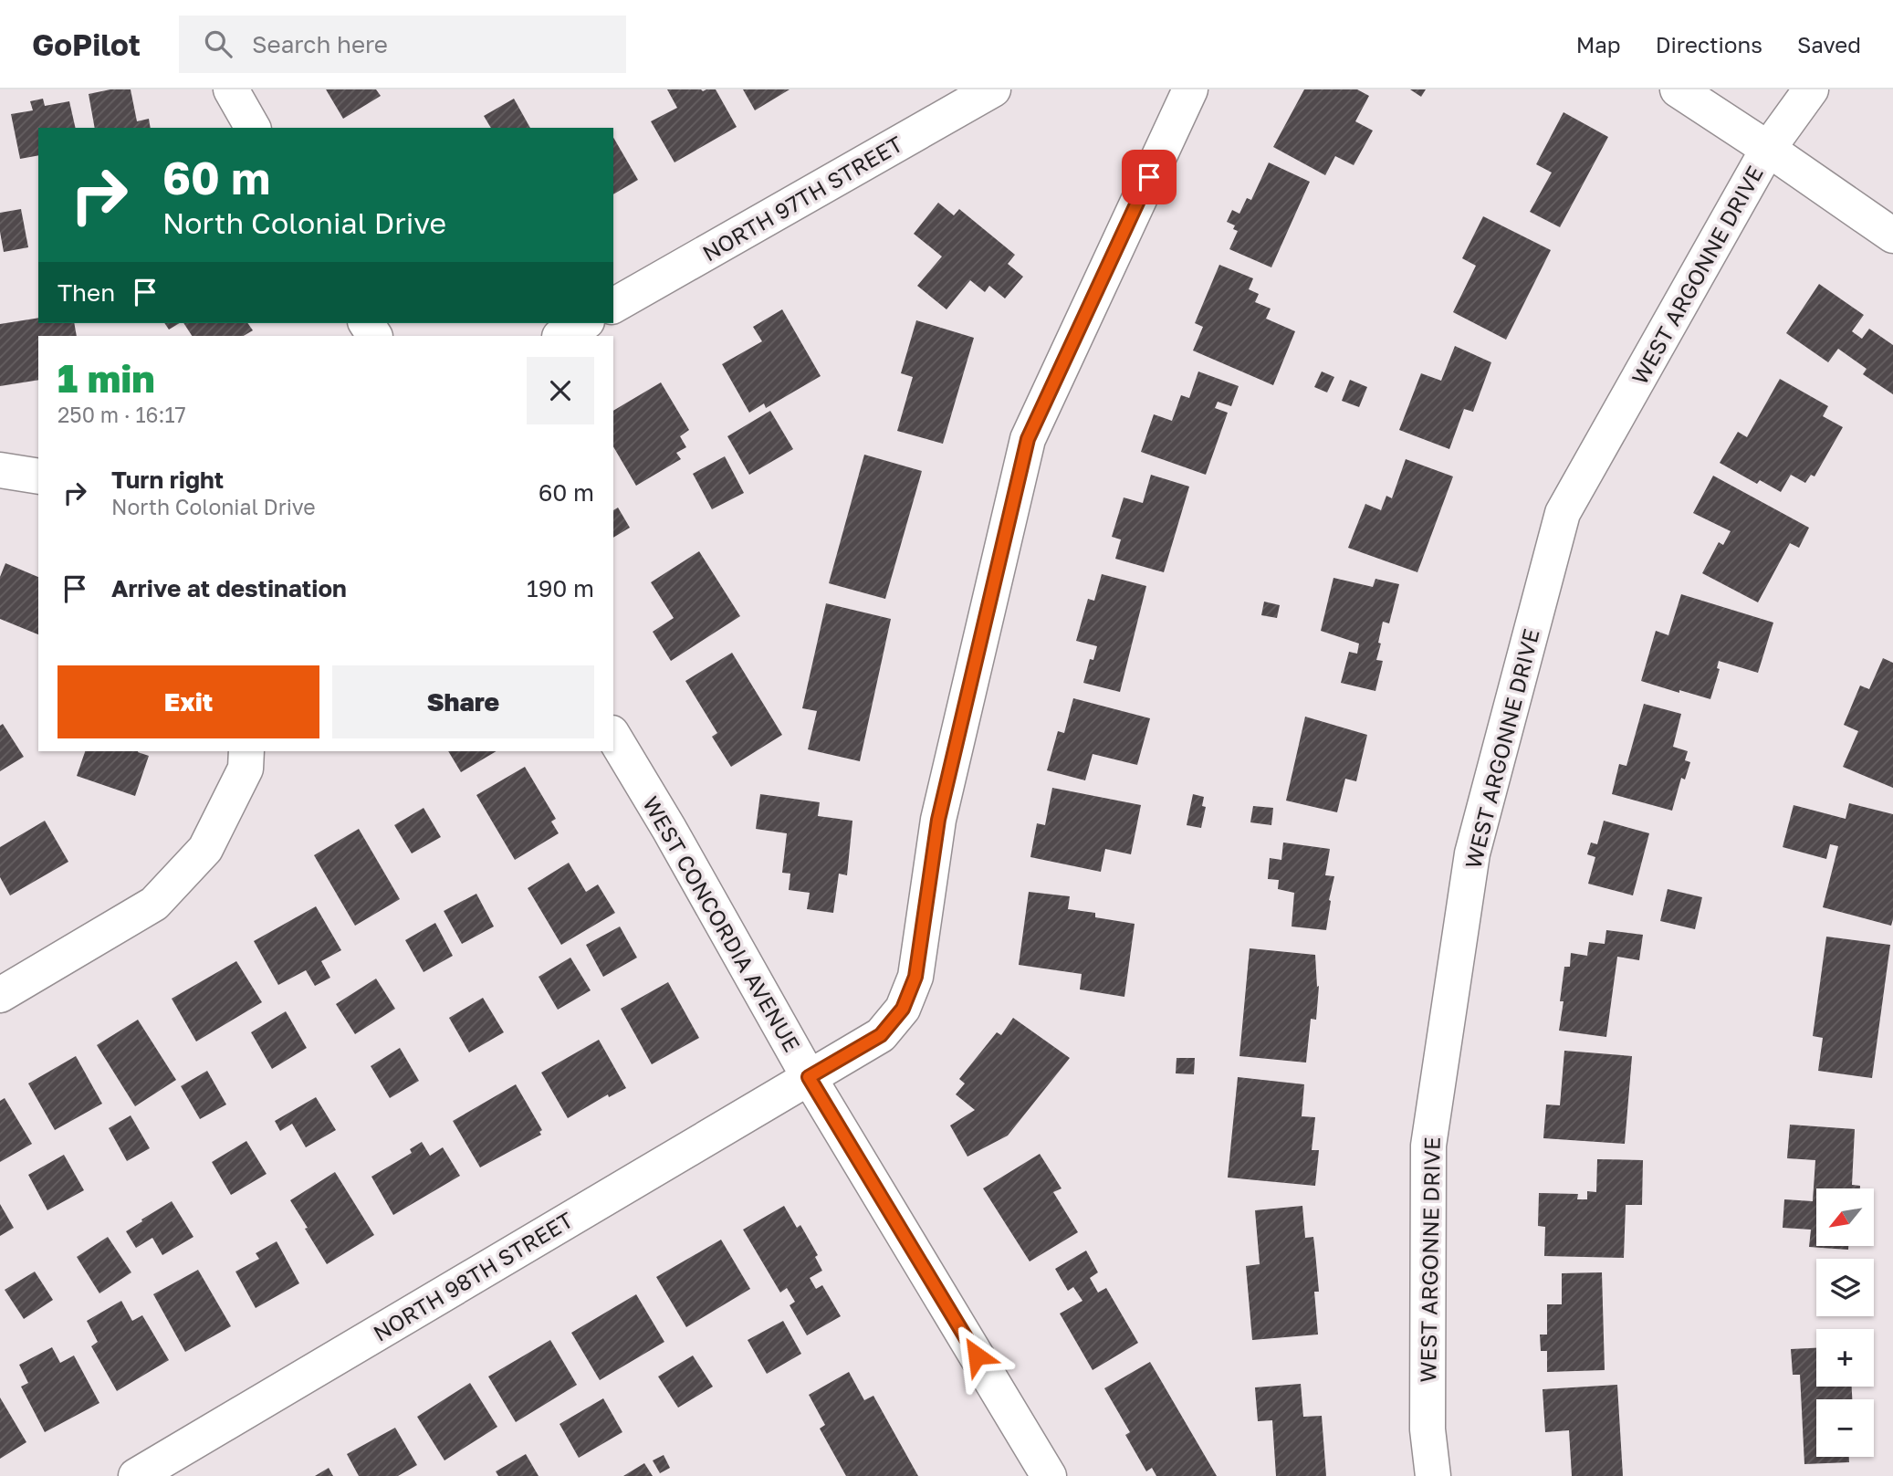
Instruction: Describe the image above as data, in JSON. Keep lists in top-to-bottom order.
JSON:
{
  "streets": {
    "street": [
      "NORTH 97TH STREET",
      "WEST ARGONNE DRIVE",
      "WEST CONCORDIA AVENUE",
      "NORTH 98TH STREET"
    ]
  },
  "crossings": [
    ["WEST CONCORDIA AVENUE", "NORTH 98TH STREET"]
  ],
  "north": "bottom left",
  "page": {
    "header": "GoPilot",
    "search": "Search here",
    "nav": ["Map", "Directions", "Saved"],
    "turn": ["60 m", "North Colonial Drive"],
    "then": "Then",
    "heading": ["1 min", "250 m · 16:17"],
    "list": [
      {
        "name": "Turn right",
        "note": "North Colonial Drive",
        "value": "60 m"
      },
      {
        "name": "Arrive at destination",
        "value": "190 m"
      }
    ],
    "buttons": ["Exit", "Share"],
    "map_buttons": ["+", "−"]
  }
}
